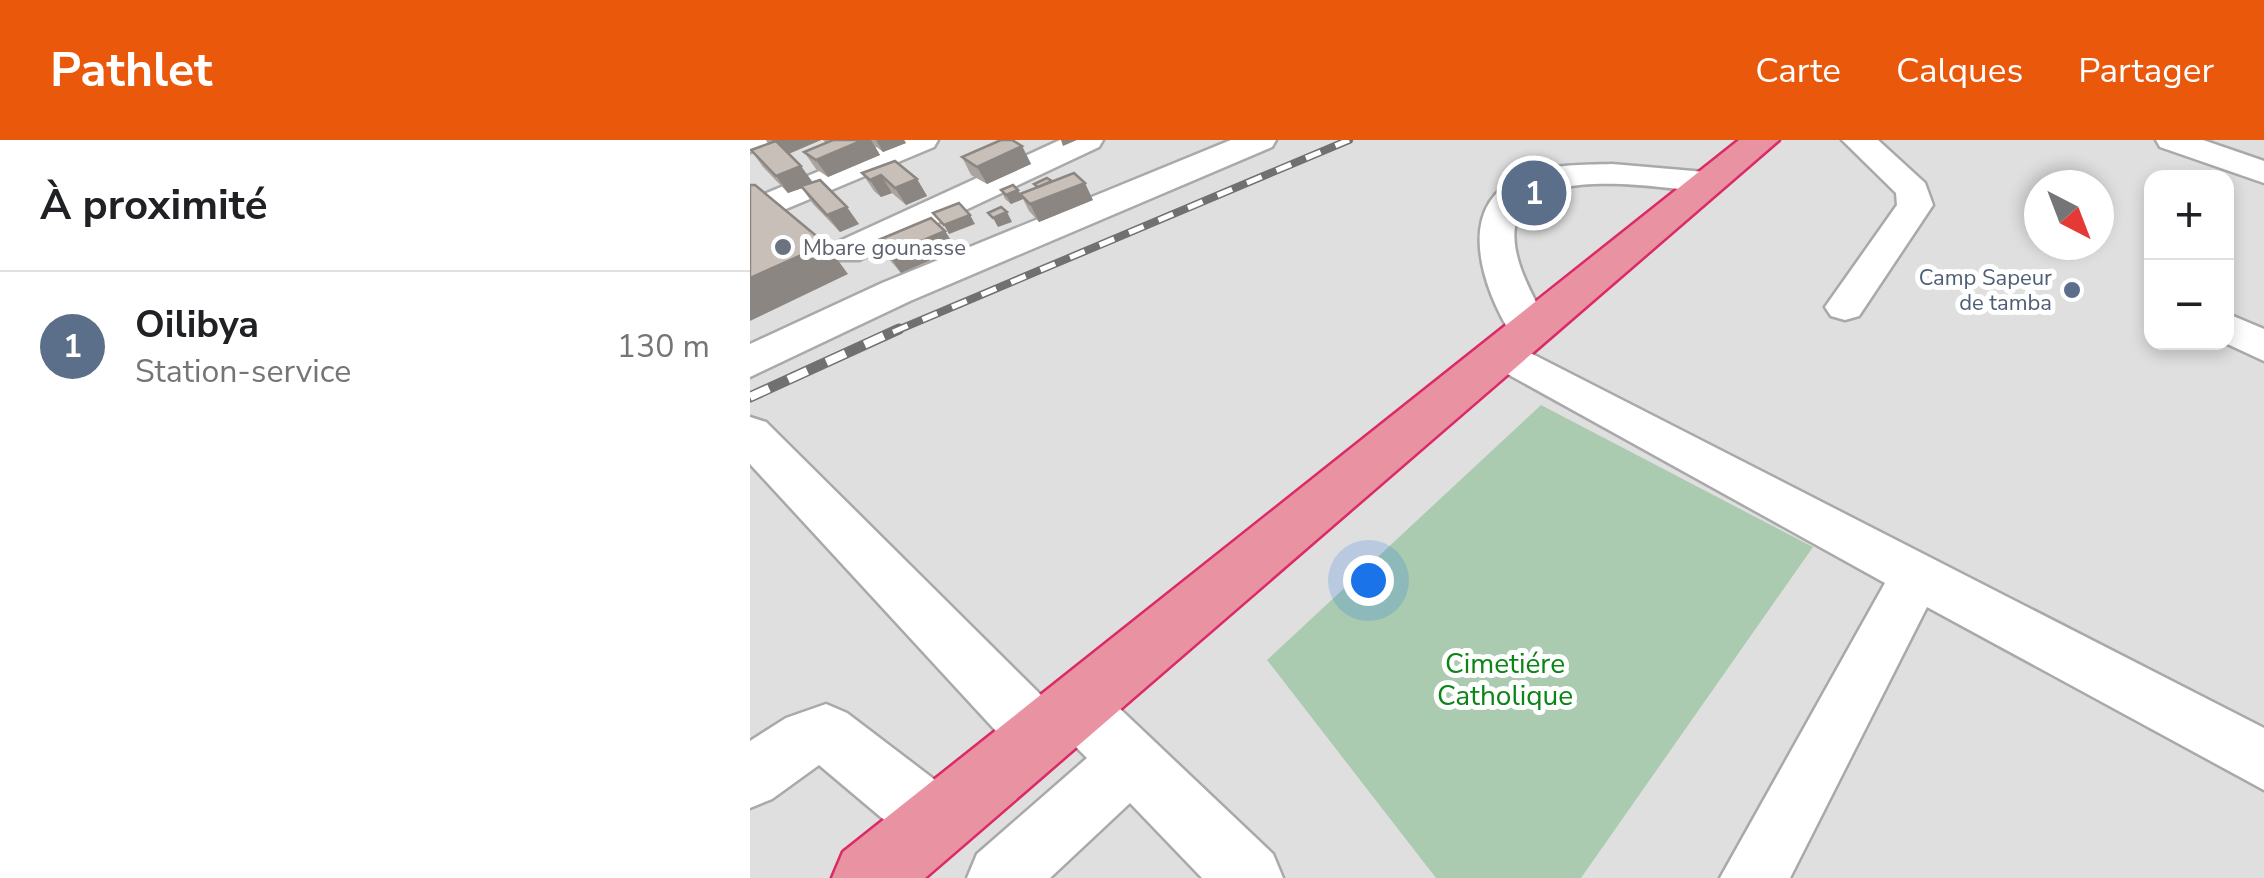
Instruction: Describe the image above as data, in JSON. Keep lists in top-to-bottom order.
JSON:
{
  "parks": ["Cimetiére Catholique"],
  "places": ["Mbare gounasse", "Camp Sapeur de tamba"],
  "north": "bottom right",
  "page": {
    "header": "Pathlet",
    "nav": ["Carte", "Calques", "Partager"],
    "heading": "À proximité",
    "pins": "1",
    "map_buttons": ["+", "−"],
    "list": [
      {
        "mark": "1",
        "name": "Oilibya",
        "note": "Station-service",
        "value": "130 m"
      }
    ]
  }
}
